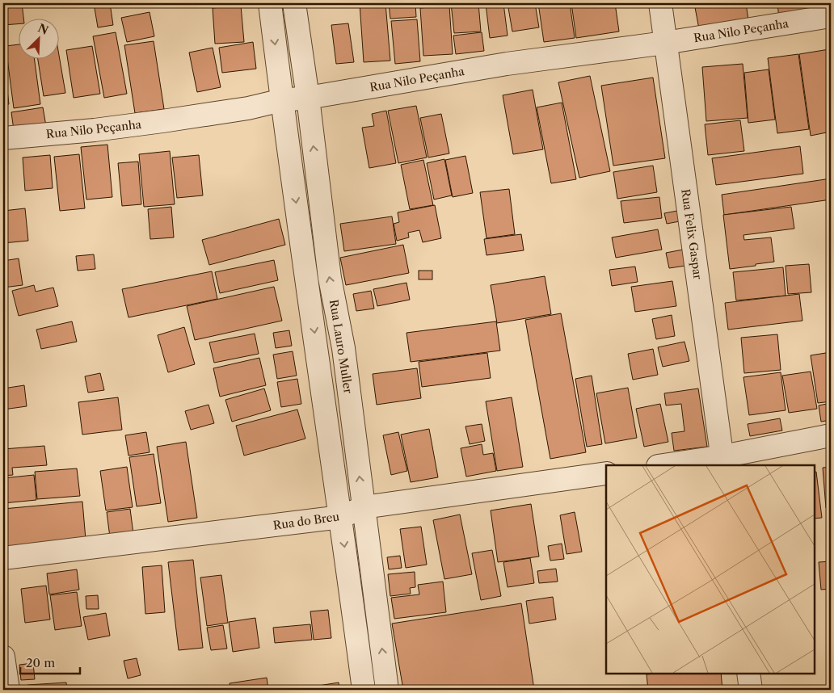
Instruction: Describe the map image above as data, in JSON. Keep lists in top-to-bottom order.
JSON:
{
  "streets": {
    "street": [
      "Rua Nilo Peçanha",
      "Rua Felix Gaspar",
      "Rua Lauro Muller",
      "Rua do Breu"
    ]
  },
  "crossings": [
    ["Rua Nilo Peçanha", "Rua Felix Gaspar"],
    ["Rua Nilo Peçanha", "Rua Lauro Muller"],
    ["Rua Lauro Muller", "Rua do Breu"]
  ],
  "scale_bar": "20 m",
  "north": "top right"
}
